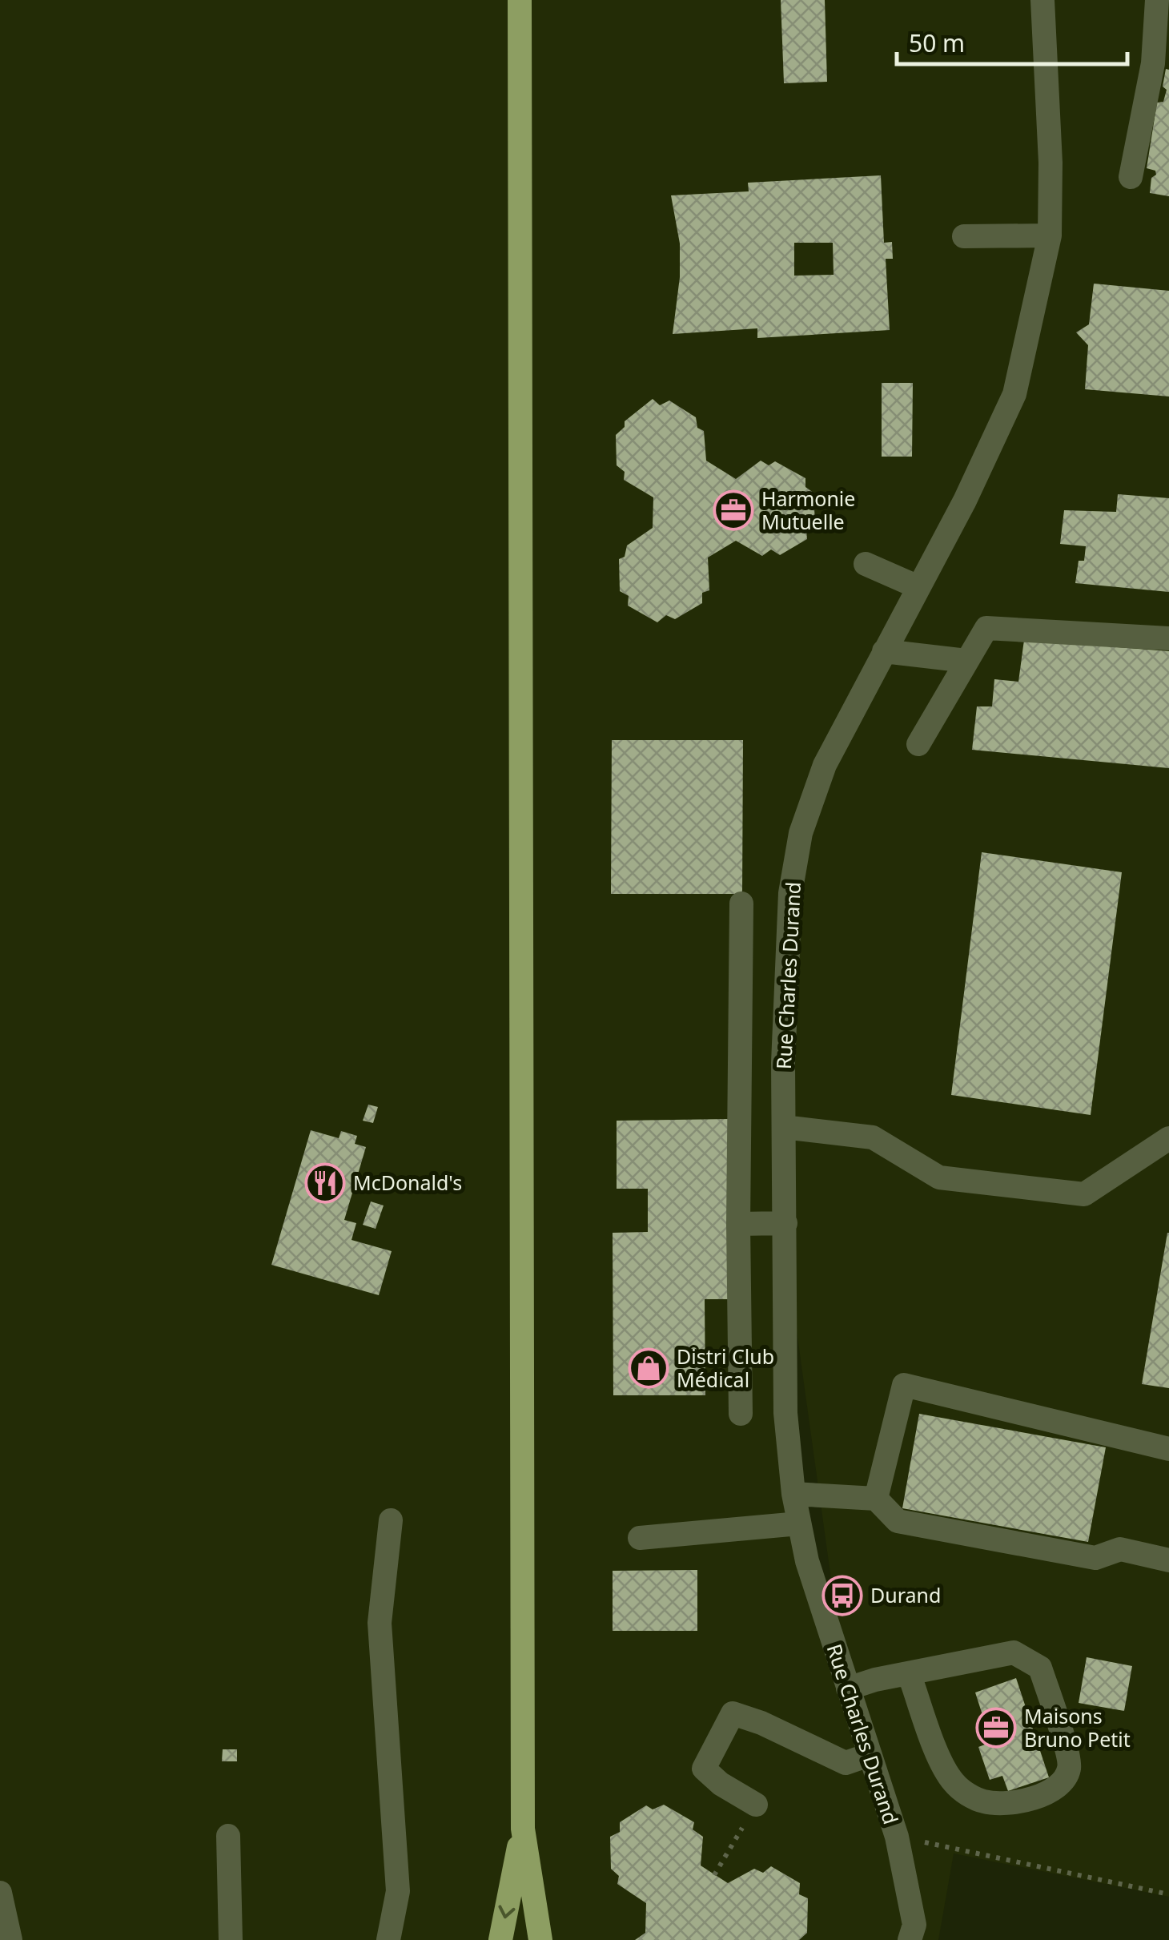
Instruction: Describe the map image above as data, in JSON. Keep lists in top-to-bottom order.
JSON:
{
  "streets": {
    "street": ["Rue Charles Durand"]
  },
  "places": {
    "office": ["Harmonie Mutuelle", "Maisons Bruno Petit"],
    "restaurant": ["McDonald's"],
    "shop": ["Distri Club Médical"],
    "bus stop": ["Durand"]
  },
  "scale_bar": "50 m"
}
